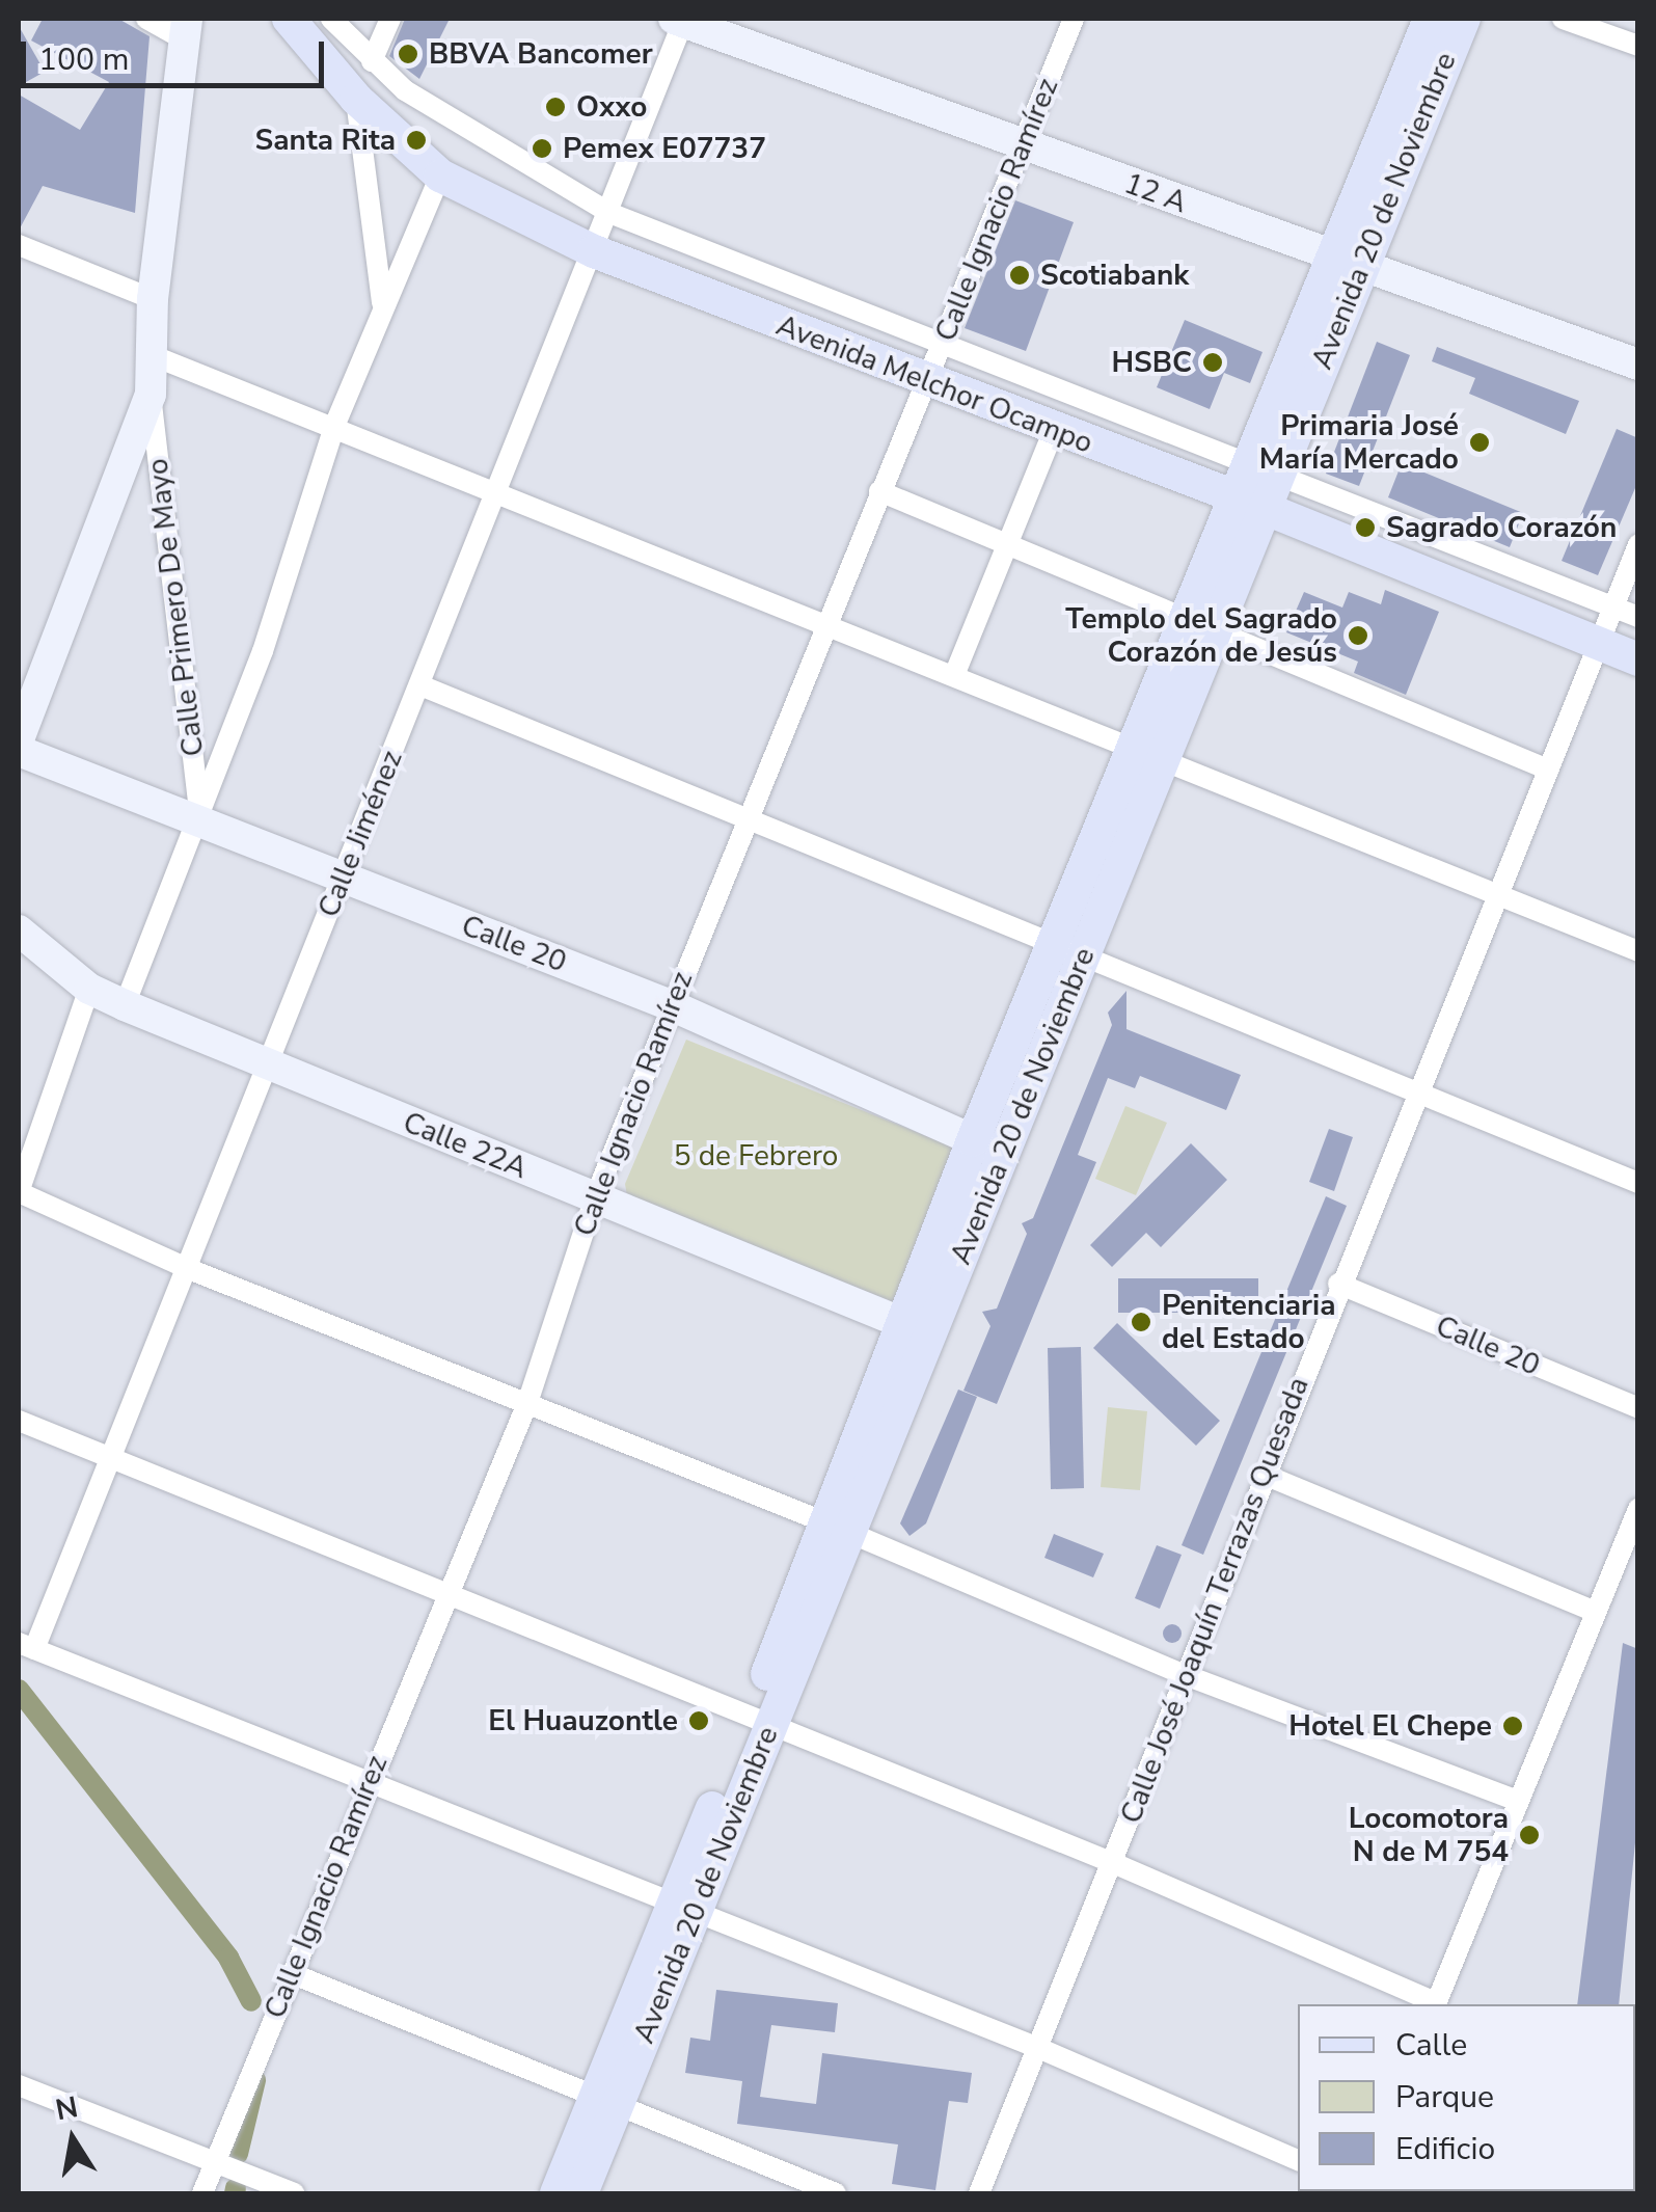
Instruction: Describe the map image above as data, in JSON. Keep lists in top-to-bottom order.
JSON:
{
  "streets": {
    "main road": [
      "12 A",
      "Avenida 20 de Noviembre",
      "Avenida Melchor Ocampo",
      "Calle Primero De Mayo",
      "Calle 20",
      "Calle 22A"
    ],
    "street": ["Calle Ignacio Ramírez", "Calle Jiménez", "Calle José Joaquín Terrazas Quesada"]
  },
  "crossings": [
    ["12 A", "Calle Ignacio Ramírez"],
    ["12 A", "Avenida 20 de Noviembre"],
    ["12 A", "Calle Jiménez"],
    ["Calle Ignacio Ramírez", "Avenida Melchor Ocampo"],
    ["Calle Ignacio Ramírez", "Calle 20"],
    ["Calle Ignacio Ramírez", "Calle 22A"],
    ["Avenida 20 de Noviembre", "Avenida Melchor Ocampo"],
    ["Avenida 20 de Noviembre", "Calle 20"],
    ["Avenida 20 de Noviembre", "Calle 22A"],
    ["Avenida Melchor Ocampo", "Calle Jiménez"],
    ["Avenida Melchor Ocampo", "Calle José Joaquín Terrazas Quesada"],
    ["Calle Primero De Mayo", "Calle 20"],
    ["Calle Jiménez", "Calle 20"],
    ["Calle Jiménez", "Calle 22A"],
    ["Calle 20", "Calle José Joaquín Terrazas Quesada"]
  ],
  "parks": ["5 de Febrero"],
  "places": [
    "BBVA Bancomer",
    "Oxxo",
    "Santa Rita",
    "Pemex E07737",
    "Scotiabank",
    "HSBC",
    "Primaria José María Mercado",
    "Sagrado Corazón",
    "Templo del Sagrado Corazón de Jesús",
    "Penitenciaria del Estado",
    "El Huauzontle",
    "Hotel El Chepe",
    "Locomotora N de M 754"
  ],
  "legend": ["Calle", "Parque", "Edificio"],
  "scale_bar": "100 m",
  "north": "top"
}
